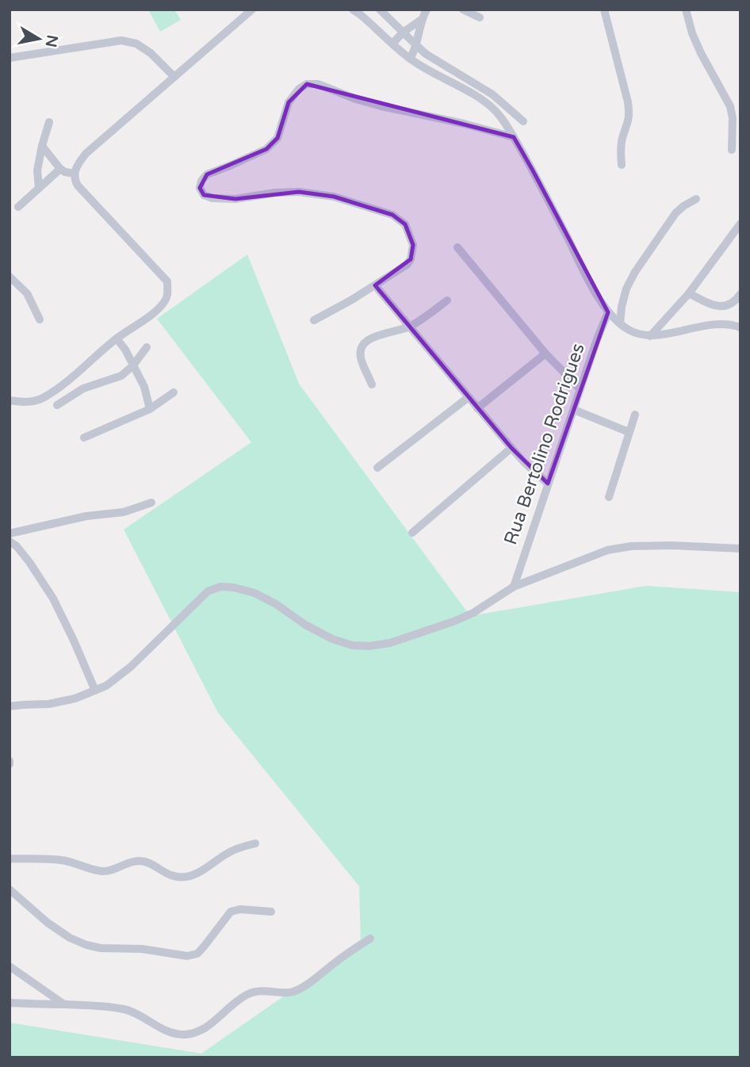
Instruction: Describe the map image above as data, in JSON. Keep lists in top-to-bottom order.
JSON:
{
  "streets": {
    "street": ["Rua Bertolino Rodrigues"]
  },
  "north": "right"
}
